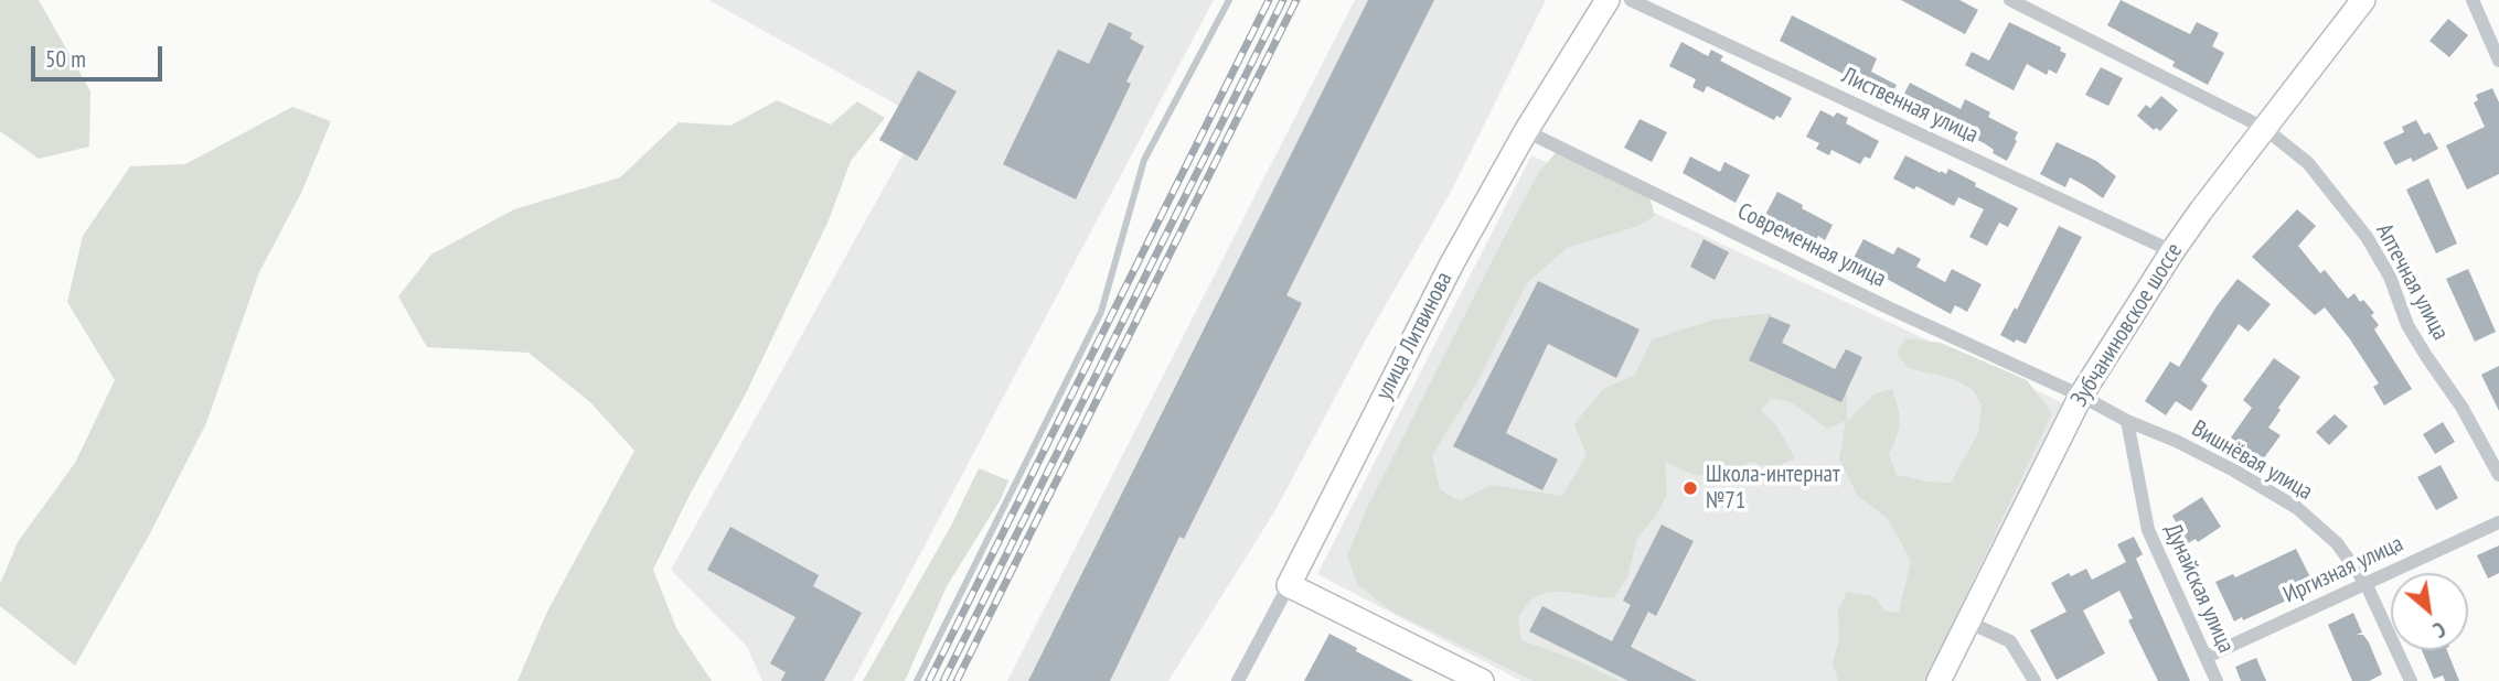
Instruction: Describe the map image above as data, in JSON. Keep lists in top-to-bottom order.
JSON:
{
  "streets": {
    "main road": ["Зубчаниновское шоссе", "улица Литвинова"],
    "street": [
      "Лиственная улица",
      "Современная улица",
      "Аптечная улица",
      "Вишнёвая улица",
      "Иргизная улица",
      "Дунайская улица"
    ]
  },
  "crossings": [
    ["Лиственная улица", "Зубчаниновское шоссе"],
    ["Современная улица", "Зубчаниновское шоссе"],
    ["Современная улица", "улица Литвинова"],
    ["Современная улица", "Вишнёвая улица"],
    ["Аптечная улица", "Зубчаниновское шоссе"],
    ["Зубчаниновское шоссе", "Вишнёвая улица"],
    ["Вишнёвая улица", "Иргизная улица"],
    ["Вишнёвая улица", "Дунайская улица"],
    ["Иргизная улица", "Дунайская улица"]
  ],
  "places": ["Школа-интернат №71"],
  "scale_bar": "50 m",
  "north": "bottom right"
}
